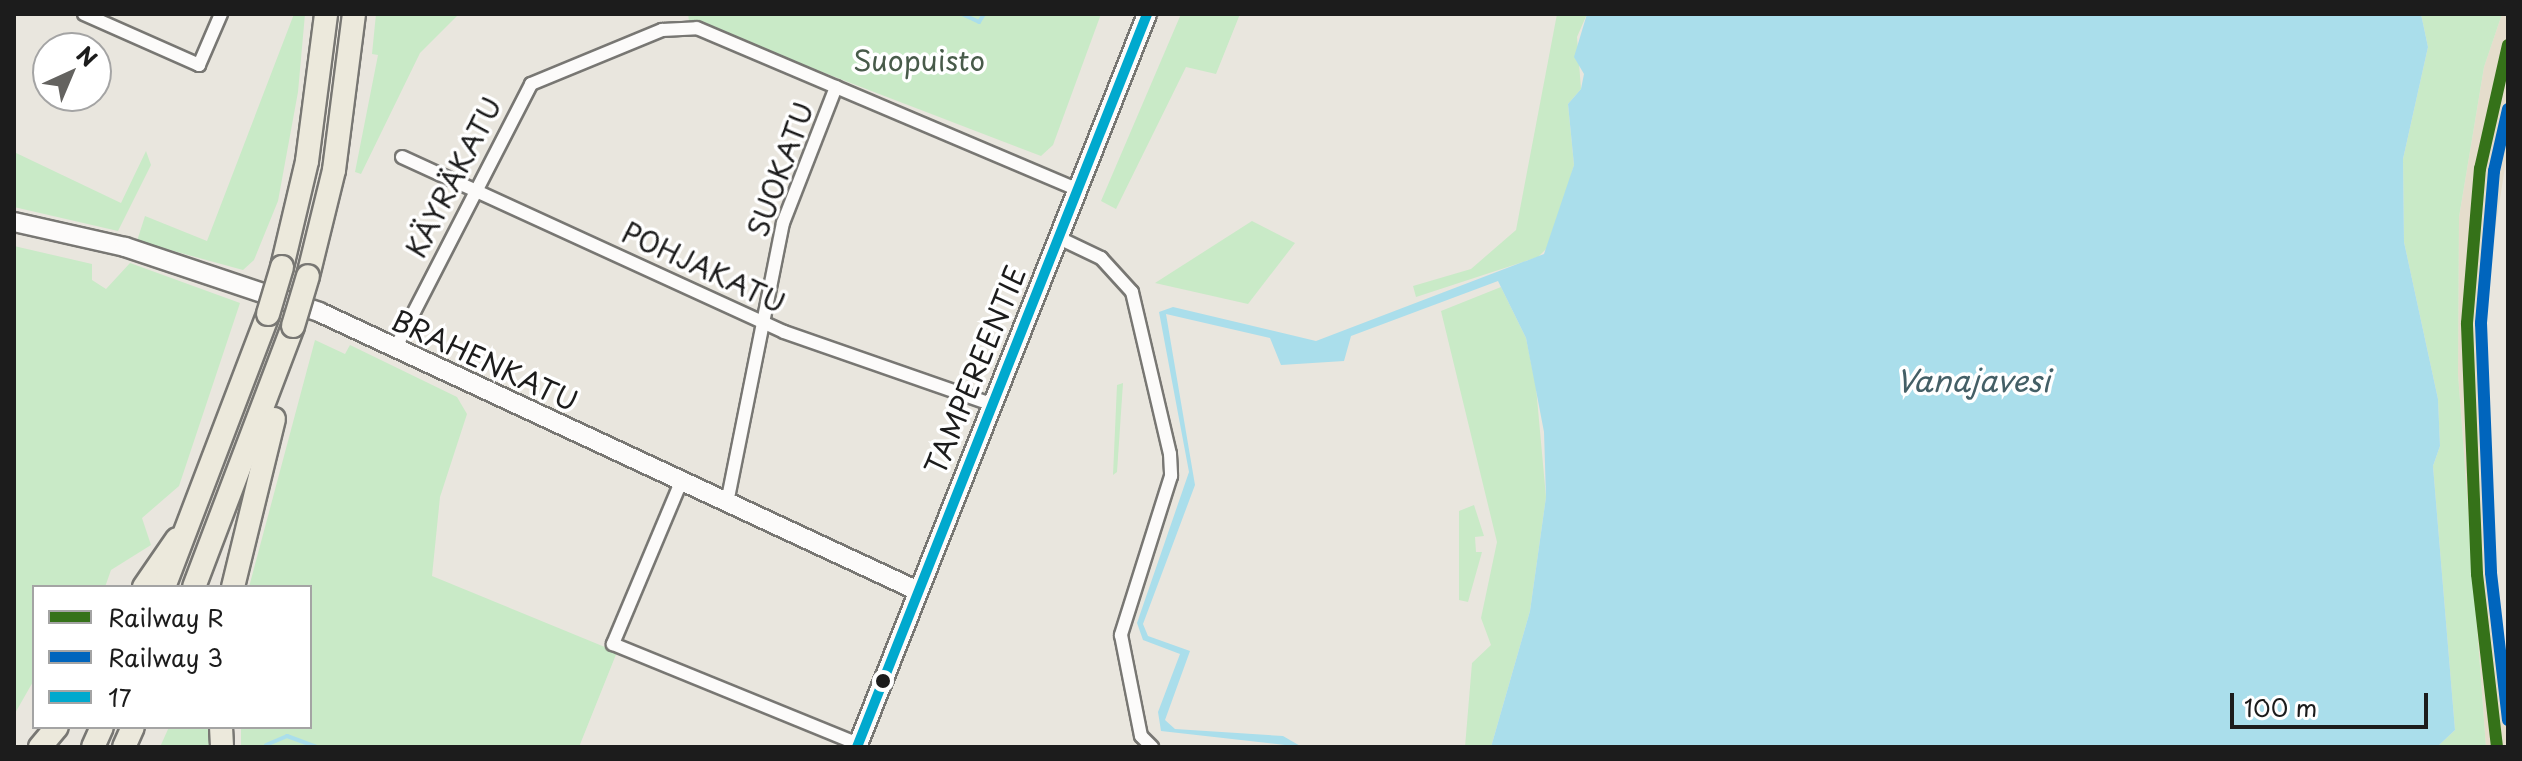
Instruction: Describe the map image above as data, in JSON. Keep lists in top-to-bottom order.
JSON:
{
  "streets": {
    "main road": ["BRAHENKATU", "TAMPEREENTIE"],
    "street": ["SUOKATU", "KÄYRÄKATU", "POHJAKATU"]
  },
  "crossings": [
    ["SUOKATU", "KÄYRÄKATU"],
    ["SUOKATU", "POHJAKATU"],
    ["SUOKATU", "BRAHENKATU"],
    ["KÄYRÄKATU", "POHJAKATU"],
    ["KÄYRÄKATU", "BRAHENKATU"],
    ["KÄYRÄKATU", "TAMPEREENTIE"],
    ["POHJAKATU", "TAMPEREENTIE"],
    ["BRAHENKATU", "TAMPEREENTIE"]
  ],
  "water": ["Vanajavesi"],
  "parks": ["Suopuisto"],
  "lines": ["transit line 17", "rail line R", "rail line 3"],
  "legend": ["Railway R", "Railway 3", "17"],
  "scale_bar": "100 m",
  "north": "top right"
}
